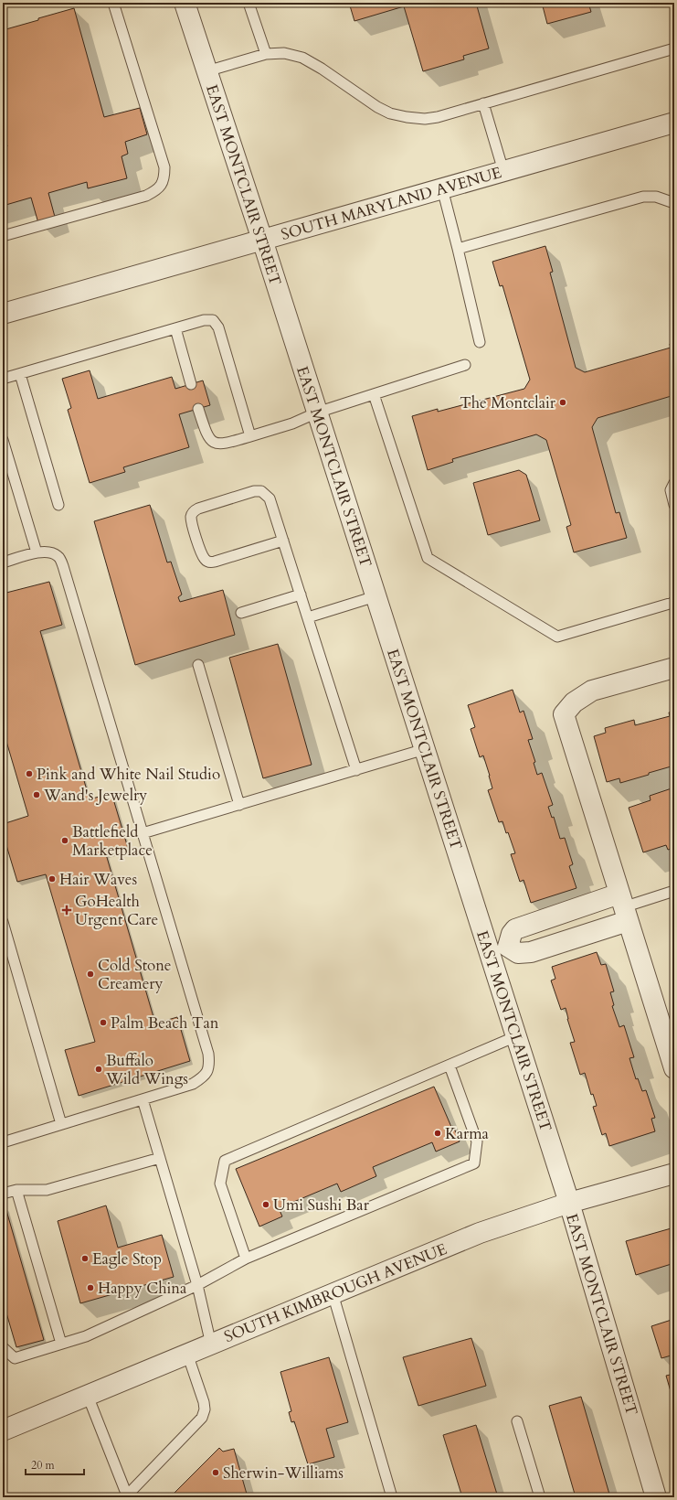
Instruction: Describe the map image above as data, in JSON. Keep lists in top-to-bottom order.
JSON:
{
  "streets": {
    "street": ["EAST MONTCLAIR STREET", "SOUTH MARYLAND AVENUE", "SOUTH KIMBROUGH AVENUE"]
  },
  "crossings": [
    ["EAST MONTCLAIR STREET", "SOUTH MARYLAND AVENUE"],
    ["EAST MONTCLAIR STREET", "SOUTH KIMBROUGH AVENUE"]
  ],
  "places": {
    "other": [
      "The Montclair",
      "Pink and White Nail Studio",
      "Wand's Jewelry",
      "Battlefield Marketplace",
      "Hair Waves",
      "Cold Stone Creamery",
      "Palm Beach Tan",
      "Buffalo Wild Wings",
      "Karma",
      "Umi Sushi Bar",
      "Eagle Stop",
      "Happy China",
      "Sherwin-Williams"
    ],
    "health": ["GoHealth Urgent Care"]
  },
  "scale_bar": "20 m"
}
